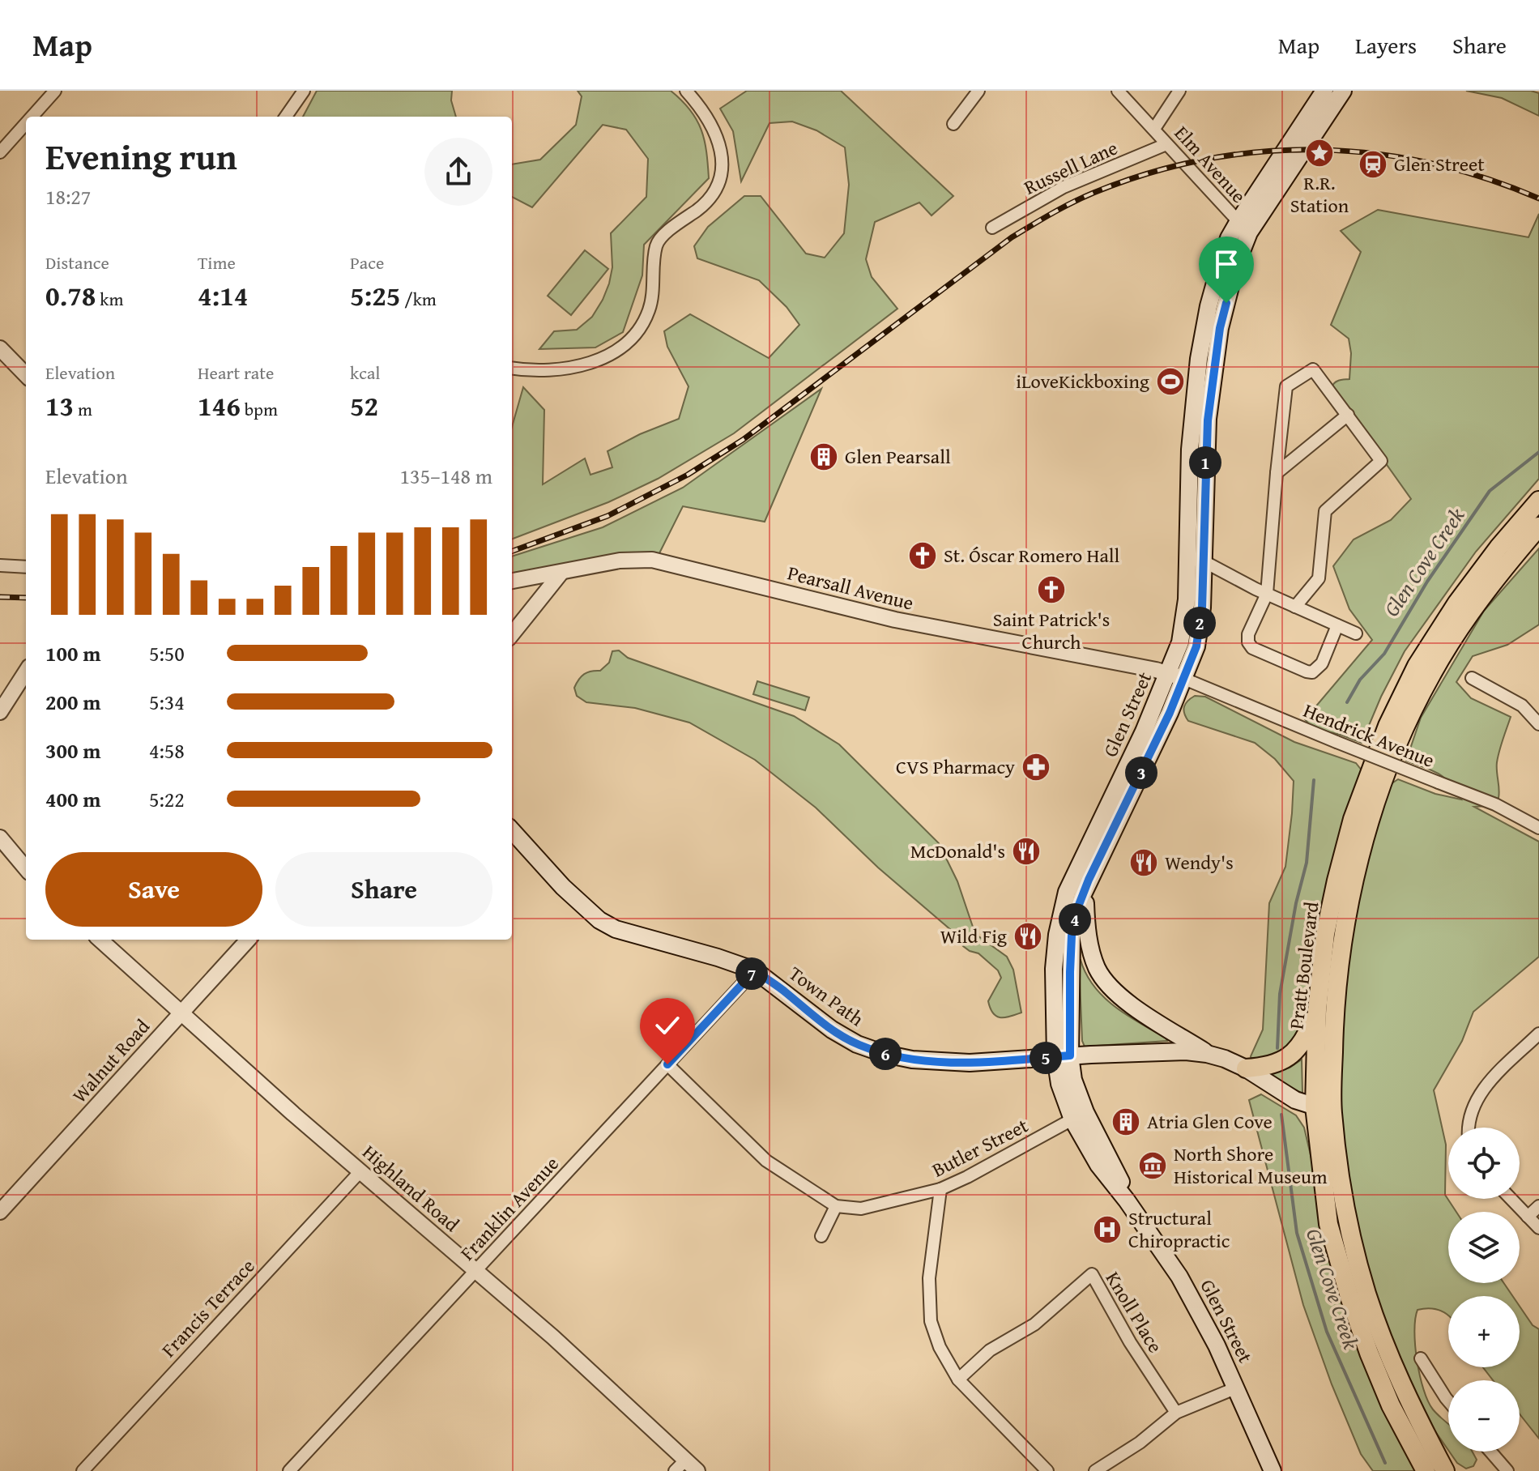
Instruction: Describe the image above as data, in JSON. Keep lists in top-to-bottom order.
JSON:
{
  "streets": {
    "main road": ["Glen Street", "Pratt Boulevard", "Town Path"],
    "street": [
      "Elm Avenue",
      "Russell Lane",
      "Pearsall Avenue",
      "Hendrick Avenue",
      "Walnut Road",
      "Butler Street",
      "Highland Road",
      "Franklin Avenue",
      "Francis Terrace",
      "Knoll Place"
    ]
  },
  "crossings": [
    ["Elm Avenue", "Russell Lane"],
    ["Elm Avenue", "Glen Street"],
    ["Pearsall Avenue", "Glen Street"],
    ["Pearsall Avenue", "Hendrick Avenue"],
    ["Glen Street", "Hendrick Avenue"],
    ["Glen Street", "Town Path"],
    ["Glen Street", "Butler Street"],
    ["Pratt Boulevard", "Town Path"],
    ["Town Path", "Franklin Avenue"],
    ["Walnut Road", "Highland Road"],
    ["Highland Road", "Franklin Avenue"],
    ["Highland Road", "Francis Terrace"]
  ],
  "water": ["Glen Cove Creek"],
  "places": {
    "place": ["R.R. Station"],
    "station": ["Glen Street"],
    "sports": ["iLoveKickboxing"],
    "building": ["Glen Pearsall", "Atria Glen Cove"],
    "church": ["St. Óscar Romero Hall", "Saint Patrick's Church"],
    "pharmacy": ["CVS Pharmacy"],
    "restaurant": ["McDonald's", "Wendy's", "Wild Fig"],
    "museum": ["North Shore Historical Museum"],
    "hospital": ["Structural Chiropractic"]
  },
  "page": {
    "header": "Map",
    "nav": ["Map", "Layers", "Share"],
    "heading": ["Evening run", "18:27"],
    "stats": [
      ["Distance", "0.78 km"],
      ["Time", "4:14"],
      ["Pace", "5:25 /km"],
      ["Elevation", "13 m"],
      ["Heart rate", "146 bpm"],
      ["kcal", "52"]
    ],
    "pins": [
      "1",
      "2",
      "3",
      "4",
      "7",
      "6",
      "5"
    ],
    "chart": ["Elevation", "135–148 m"],
    "list": [
      {
        "name": "100 m",
        "note": "5:50"
      },
      {
        "name": "200 m",
        "note": "5:34"
      },
      {
        "name": "300 m",
        "note": "4:58"
      },
      {
        "name": "400 m",
        "note": "5:22"
      }
    ],
    "buttons": ["Save", "Share"],
    "map_buttons": ["+", "−"]
  }
}
